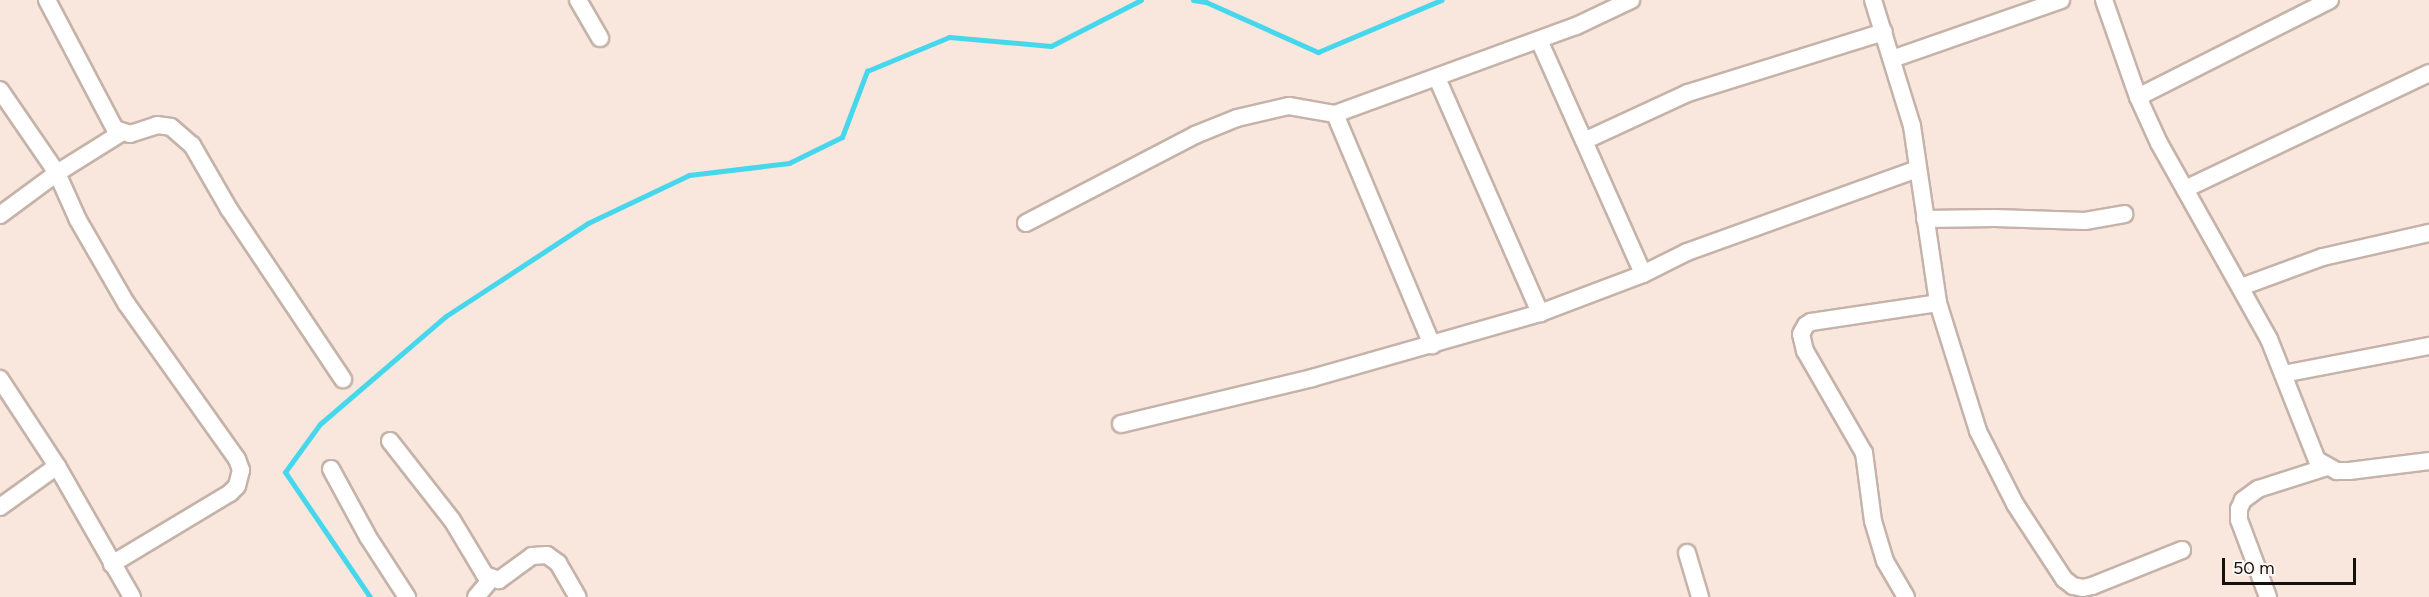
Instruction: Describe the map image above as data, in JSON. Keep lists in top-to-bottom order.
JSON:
{
  "scale_bar": "50 m"
}
